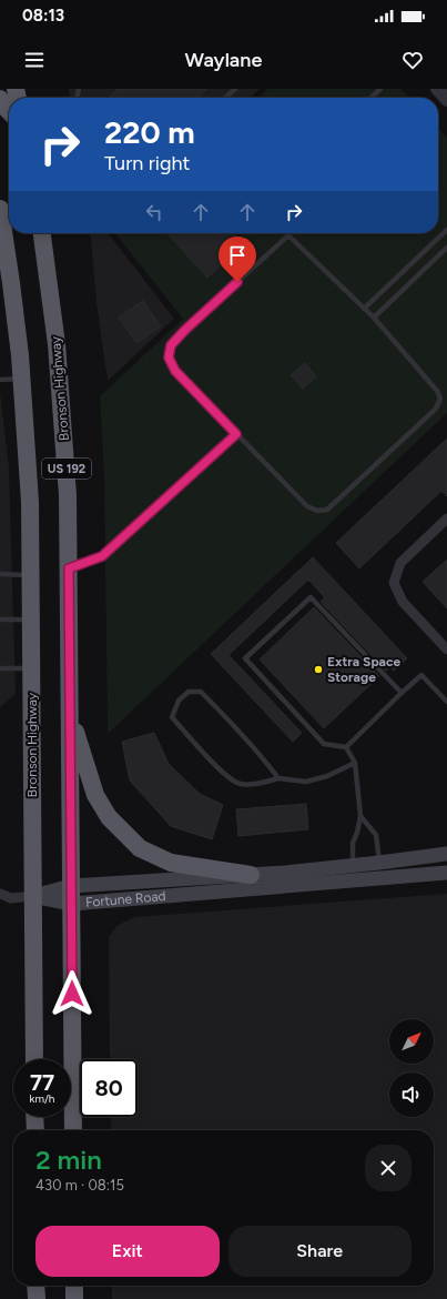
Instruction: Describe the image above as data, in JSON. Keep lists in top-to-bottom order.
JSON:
{
  "streets": {
    "highway": ["Bronson Highway", "US 192"],
    "main road": ["Fortune Road"]
  },
  "crossings": [
    ["Bronson Highway", "Fortune Road"]
  ],
  "places": ["Extra Space Storage"],
  "north": "top right",
  "page": {
    "status": "08:13",
    "header": "Waylane",
    "turn": ["220 m", "Turn right"],
    "speed": "77 km/h",
    "limit": "80",
    "heading": ["2 min", "430 m · 08:15"],
    "buttons": ["Exit", "Share"]
  }
}
